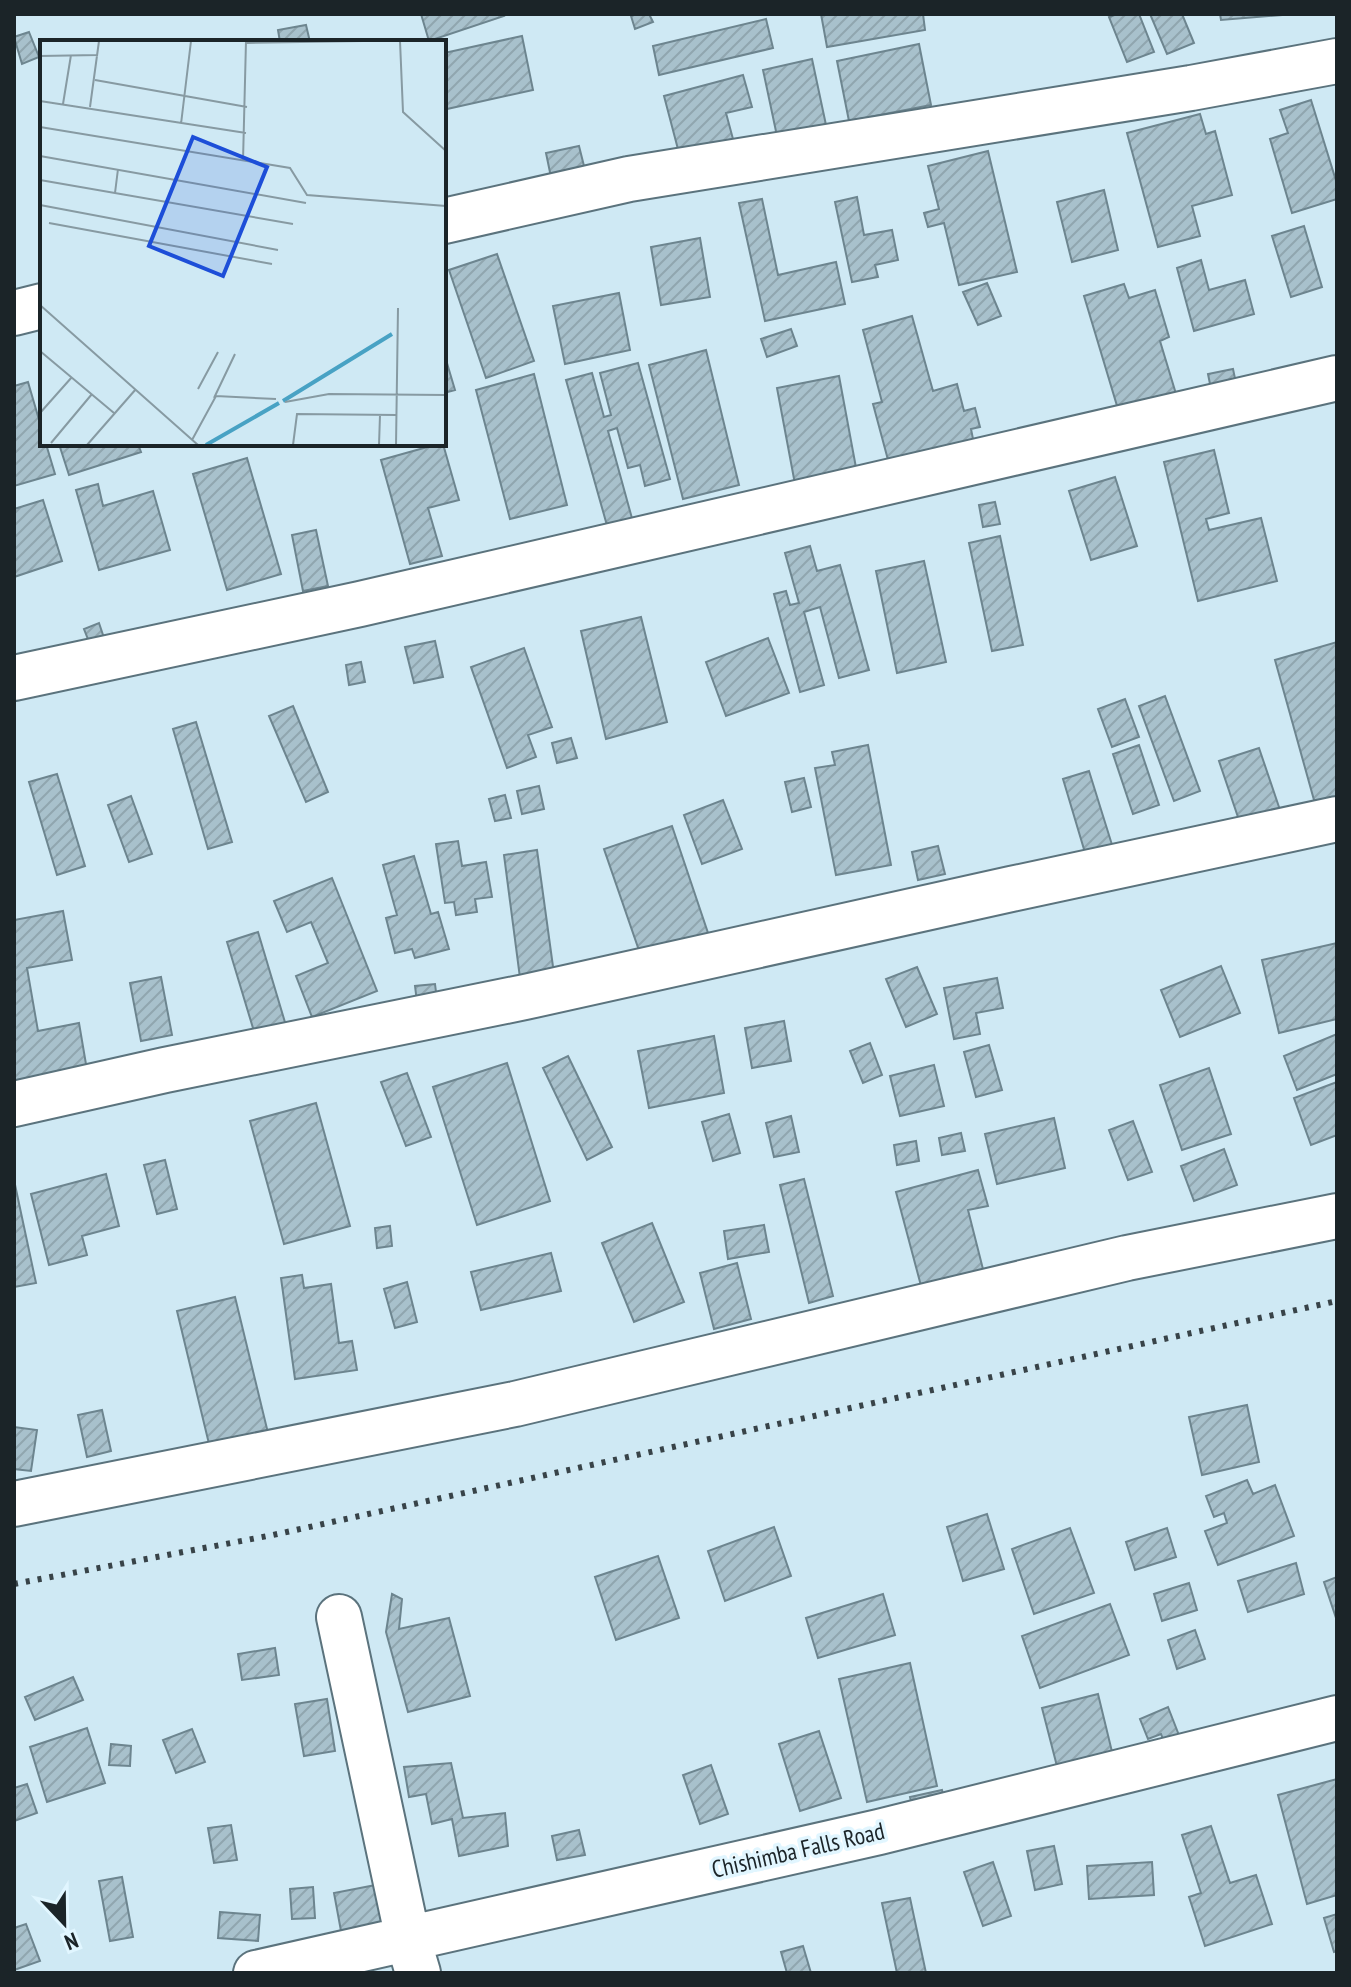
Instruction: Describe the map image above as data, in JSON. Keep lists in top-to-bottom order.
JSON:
{
  "streets": {
    "street": ["Chishimba Falls Road"]
  },
  "north": "bottom"
}
